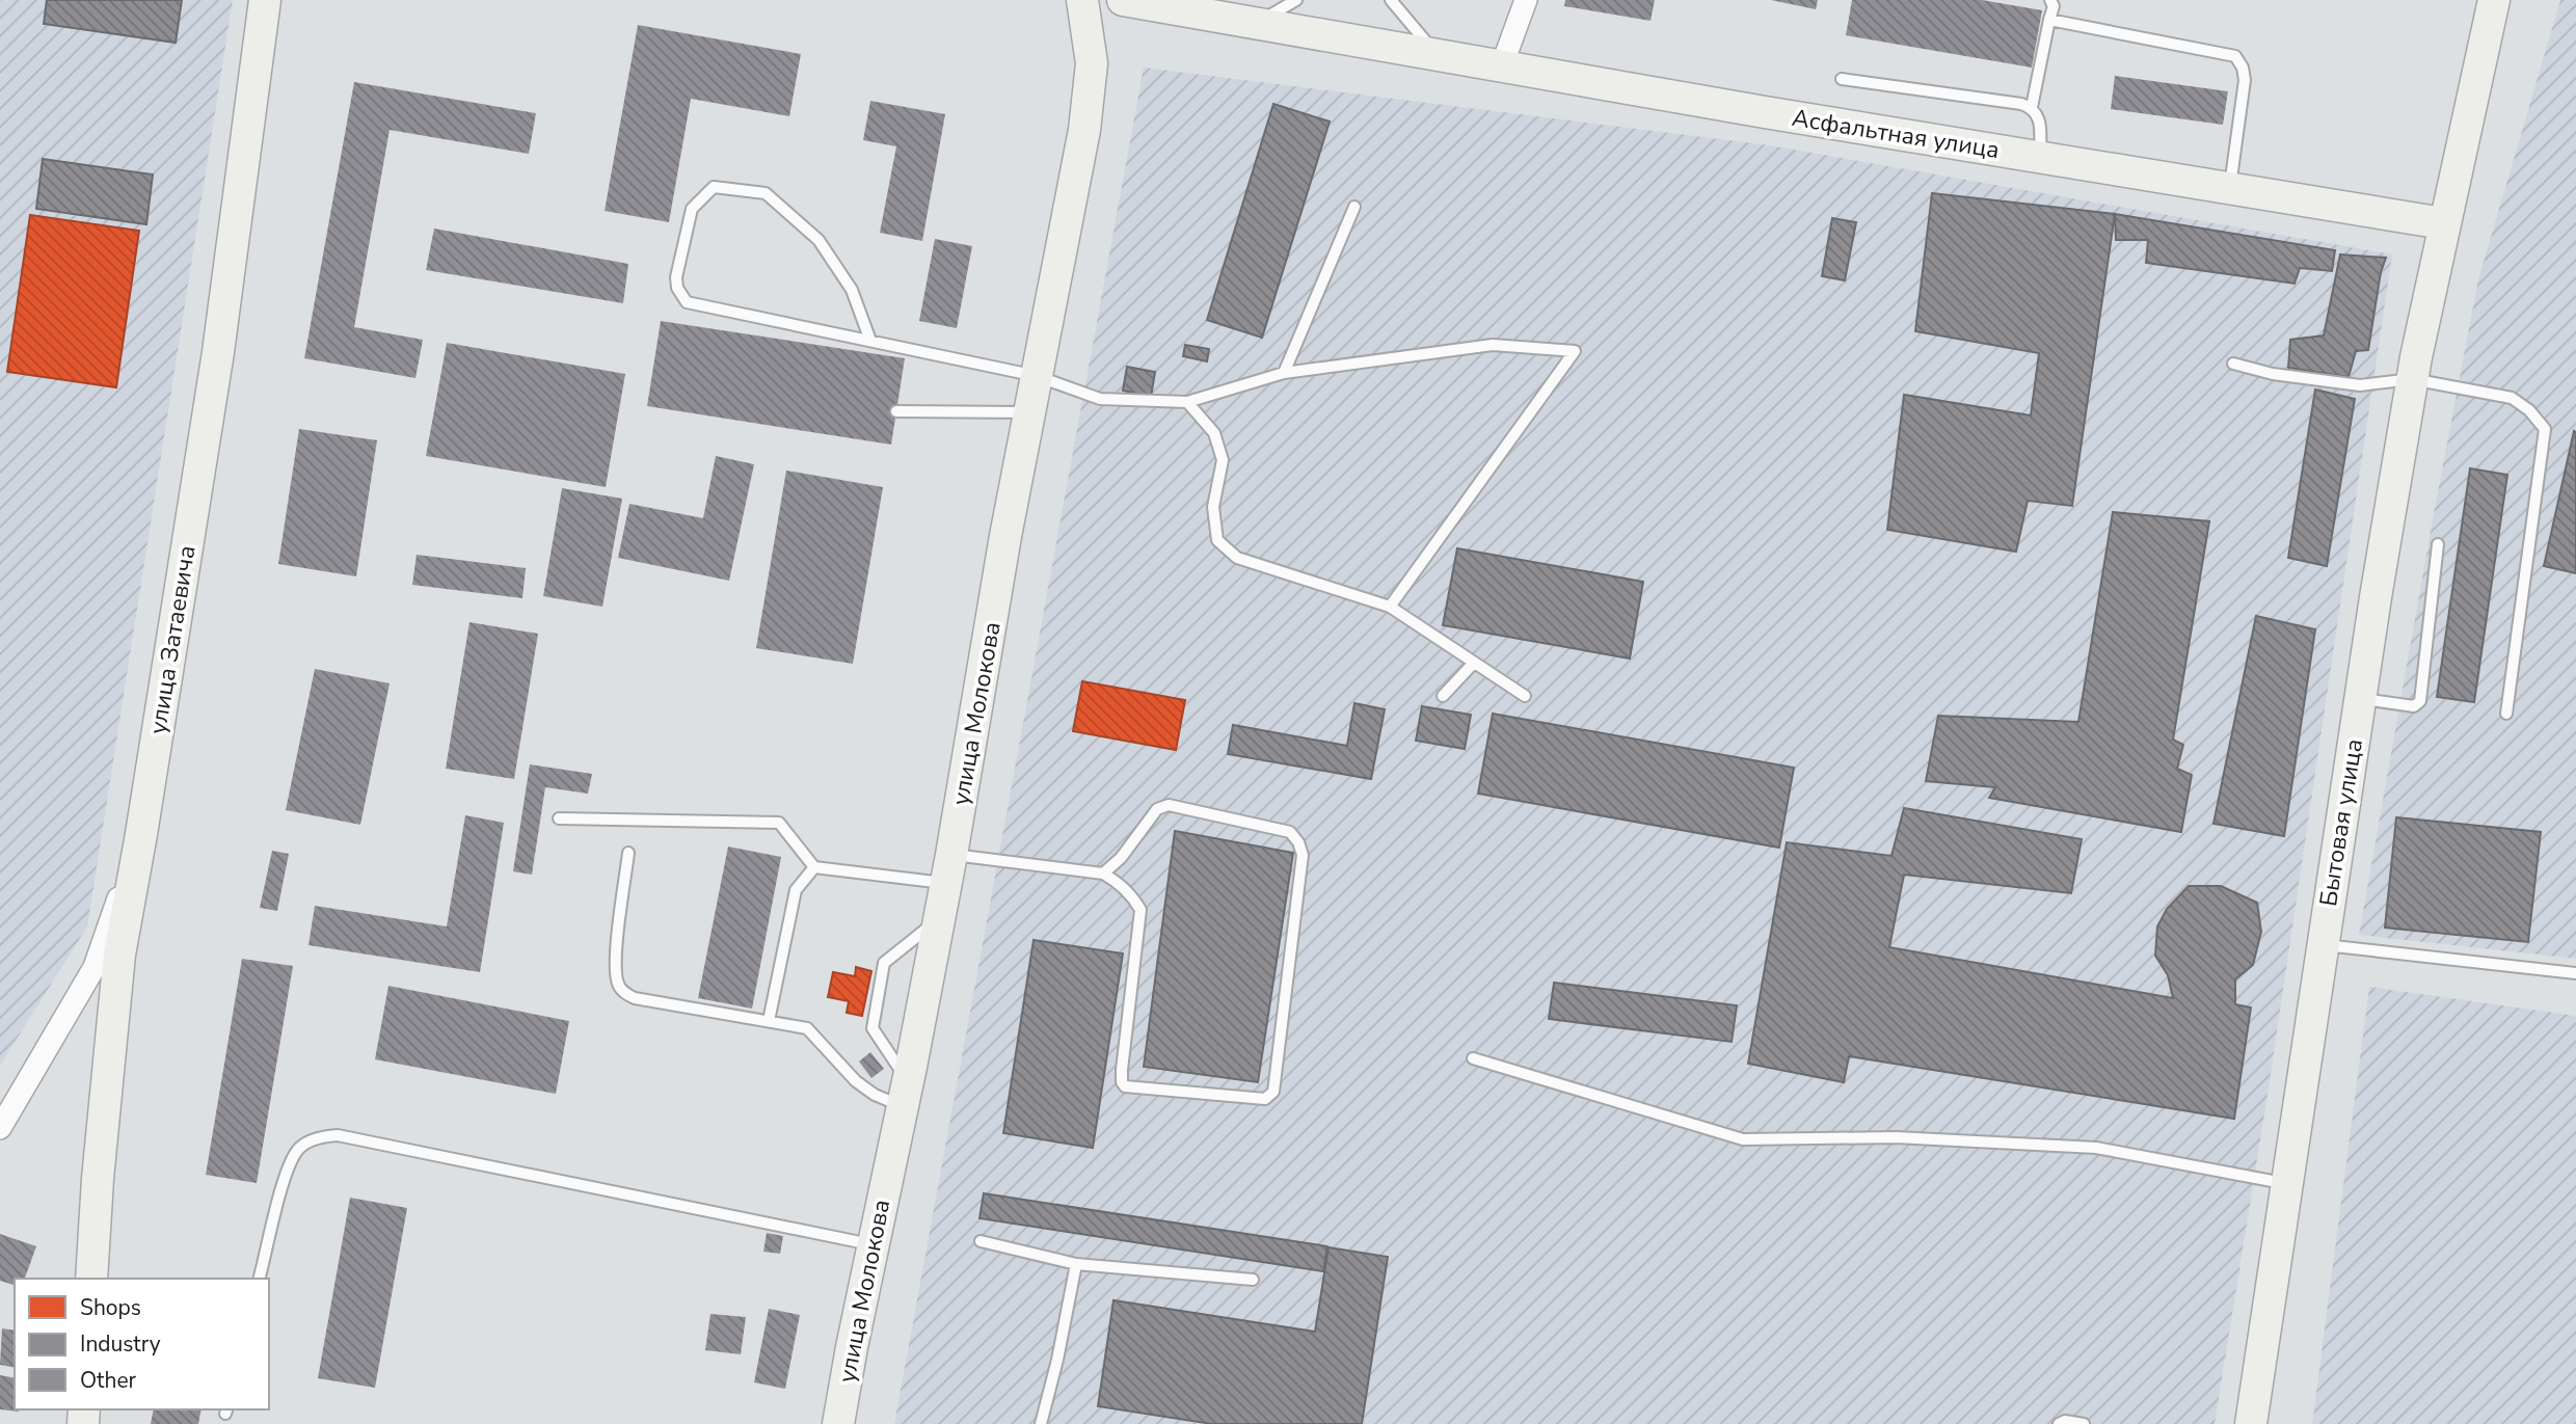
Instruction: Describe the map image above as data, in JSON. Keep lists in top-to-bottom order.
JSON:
{
  "streets": {
    "main road": [
      "Асфальтная улица",
      "улица Затаевича",
      "улица Молокова",
      "Бытовая улица"
    ]
  },
  "crossings": [
    ["Асфальтная улица", "Бытовая улица"]
  ],
  "legend": ["Shops", "Industry", "Other"]
}
